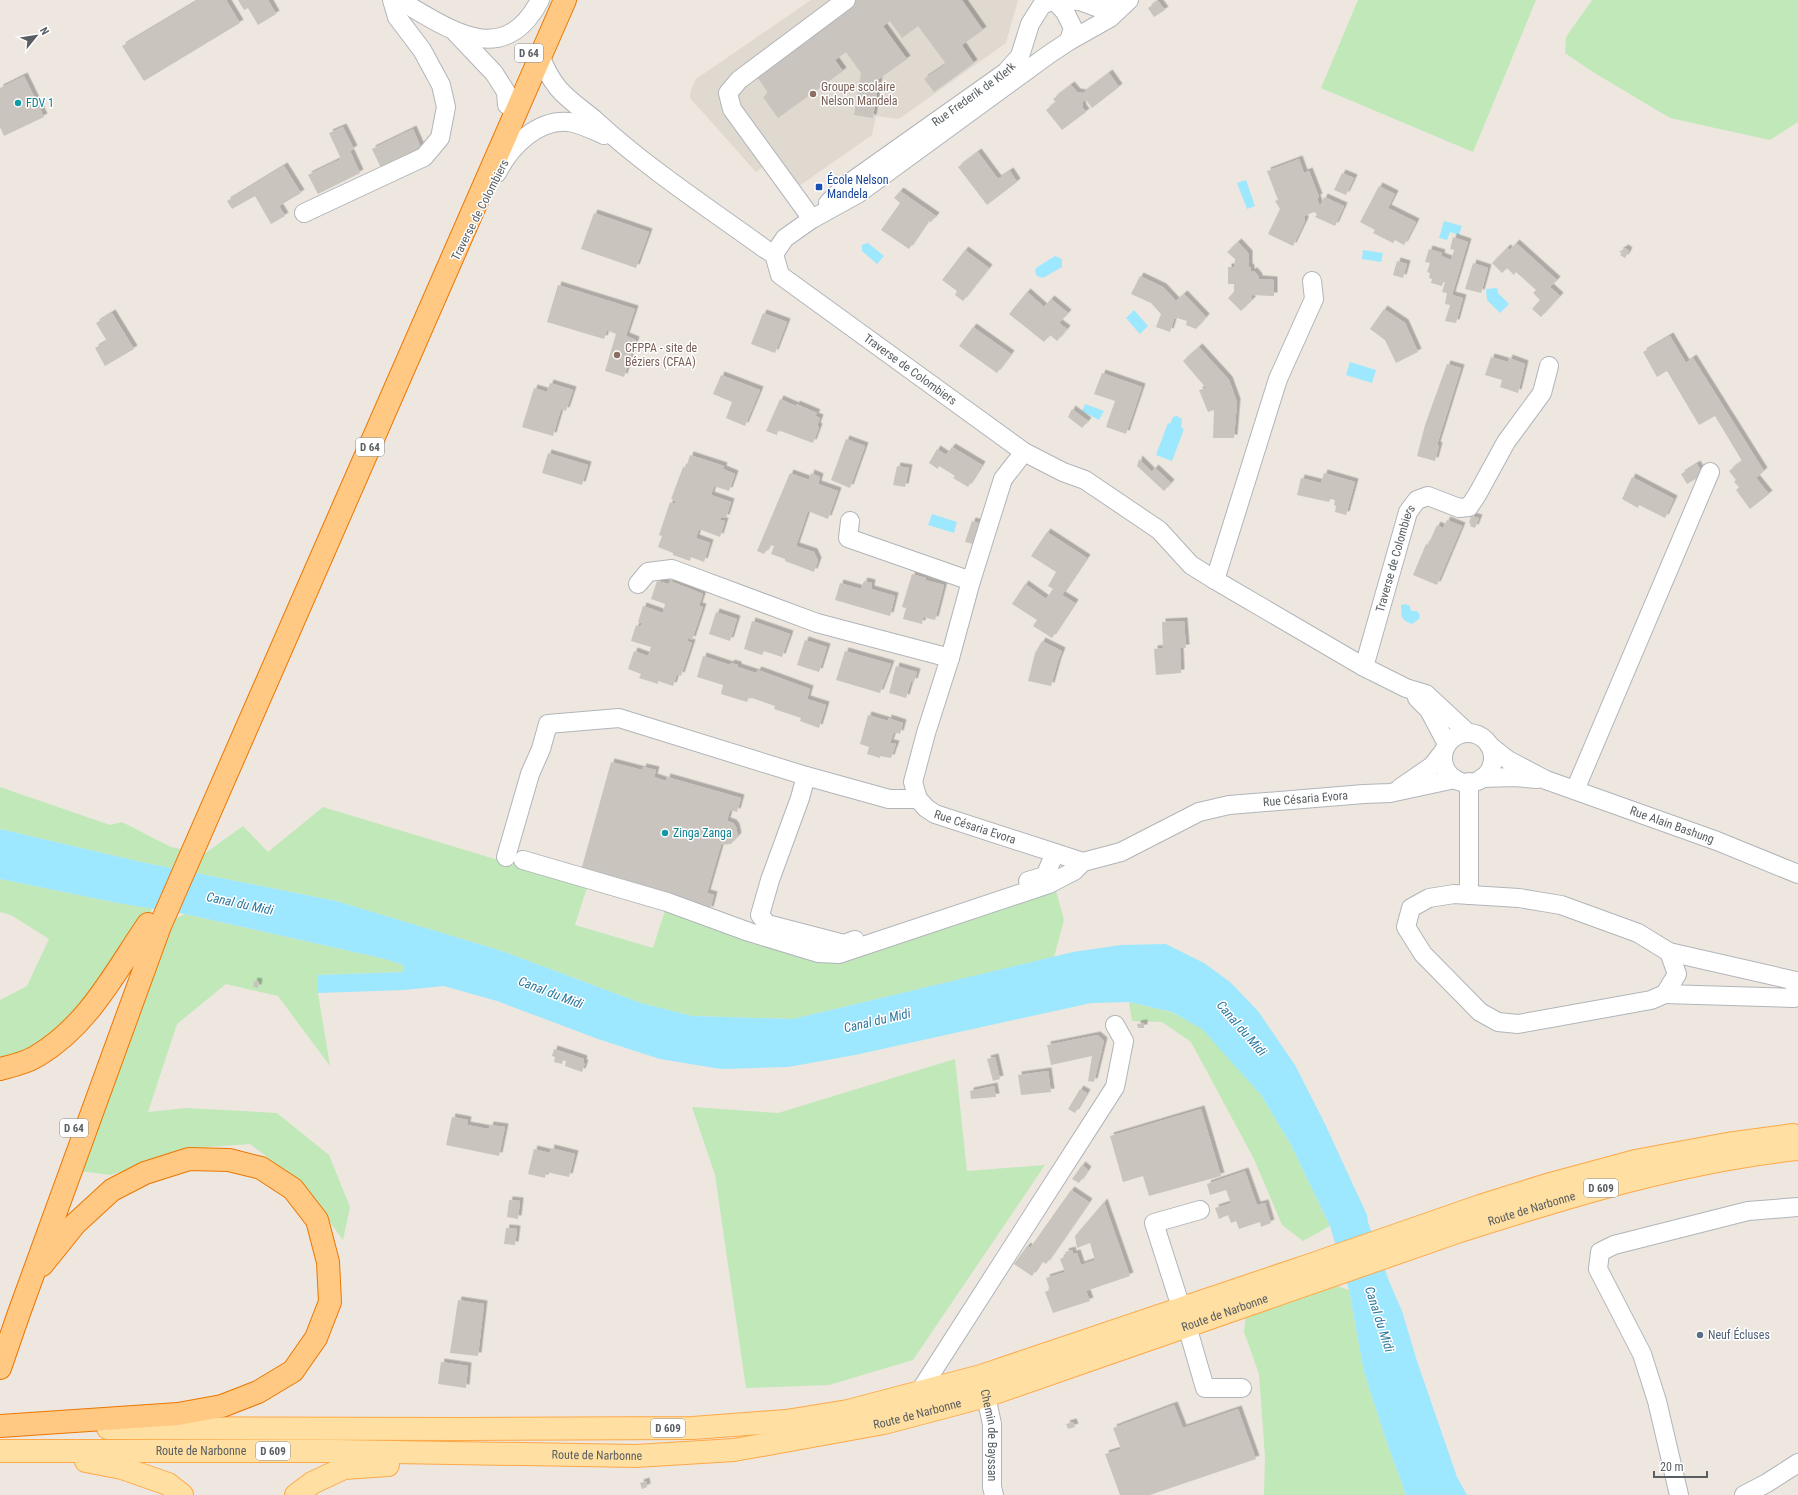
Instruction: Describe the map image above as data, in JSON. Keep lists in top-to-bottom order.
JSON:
{
  "streets": {
    "highway": ["D 64"],
    "main road": ["D 609", "Route de Narbonne"],
    "street": [
      "Rue Frederik de Klerk",
      "Traverse de Colombiers",
      "Rue Césaria Evora",
      "Rue Alain Bashung",
      "Chemin de Bayssan"
    ]
  },
  "crossings": [
    ["D 64", "Traverse de Colombiers"],
    ["Rue Frederik de Klerk", "Traverse de Colombiers"],
    ["Traverse de Colombiers", "Rue Césaria Evora"],
    ["Traverse de Colombiers", "Rue Alain Bashung"],
    ["Rue Césaria Evora", "Rue Alain Bashung"],
    ["Route de Narbonne", "Chemin de Bayssan"]
  ],
  "water": ["Canal du Midi"],
  "places": {
    "other": [
      "Groupe scolaire Nelson Mandela",
      "FDV 1",
      "CFPPA - site de Béziers (CFAA)",
      "Zinga Zanga",
      "Neuf Écluses"
    ],
    "transit": ["École Nelson Mandela"]
  },
  "scale_bar": "20 m",
  "north": "top right"
}
